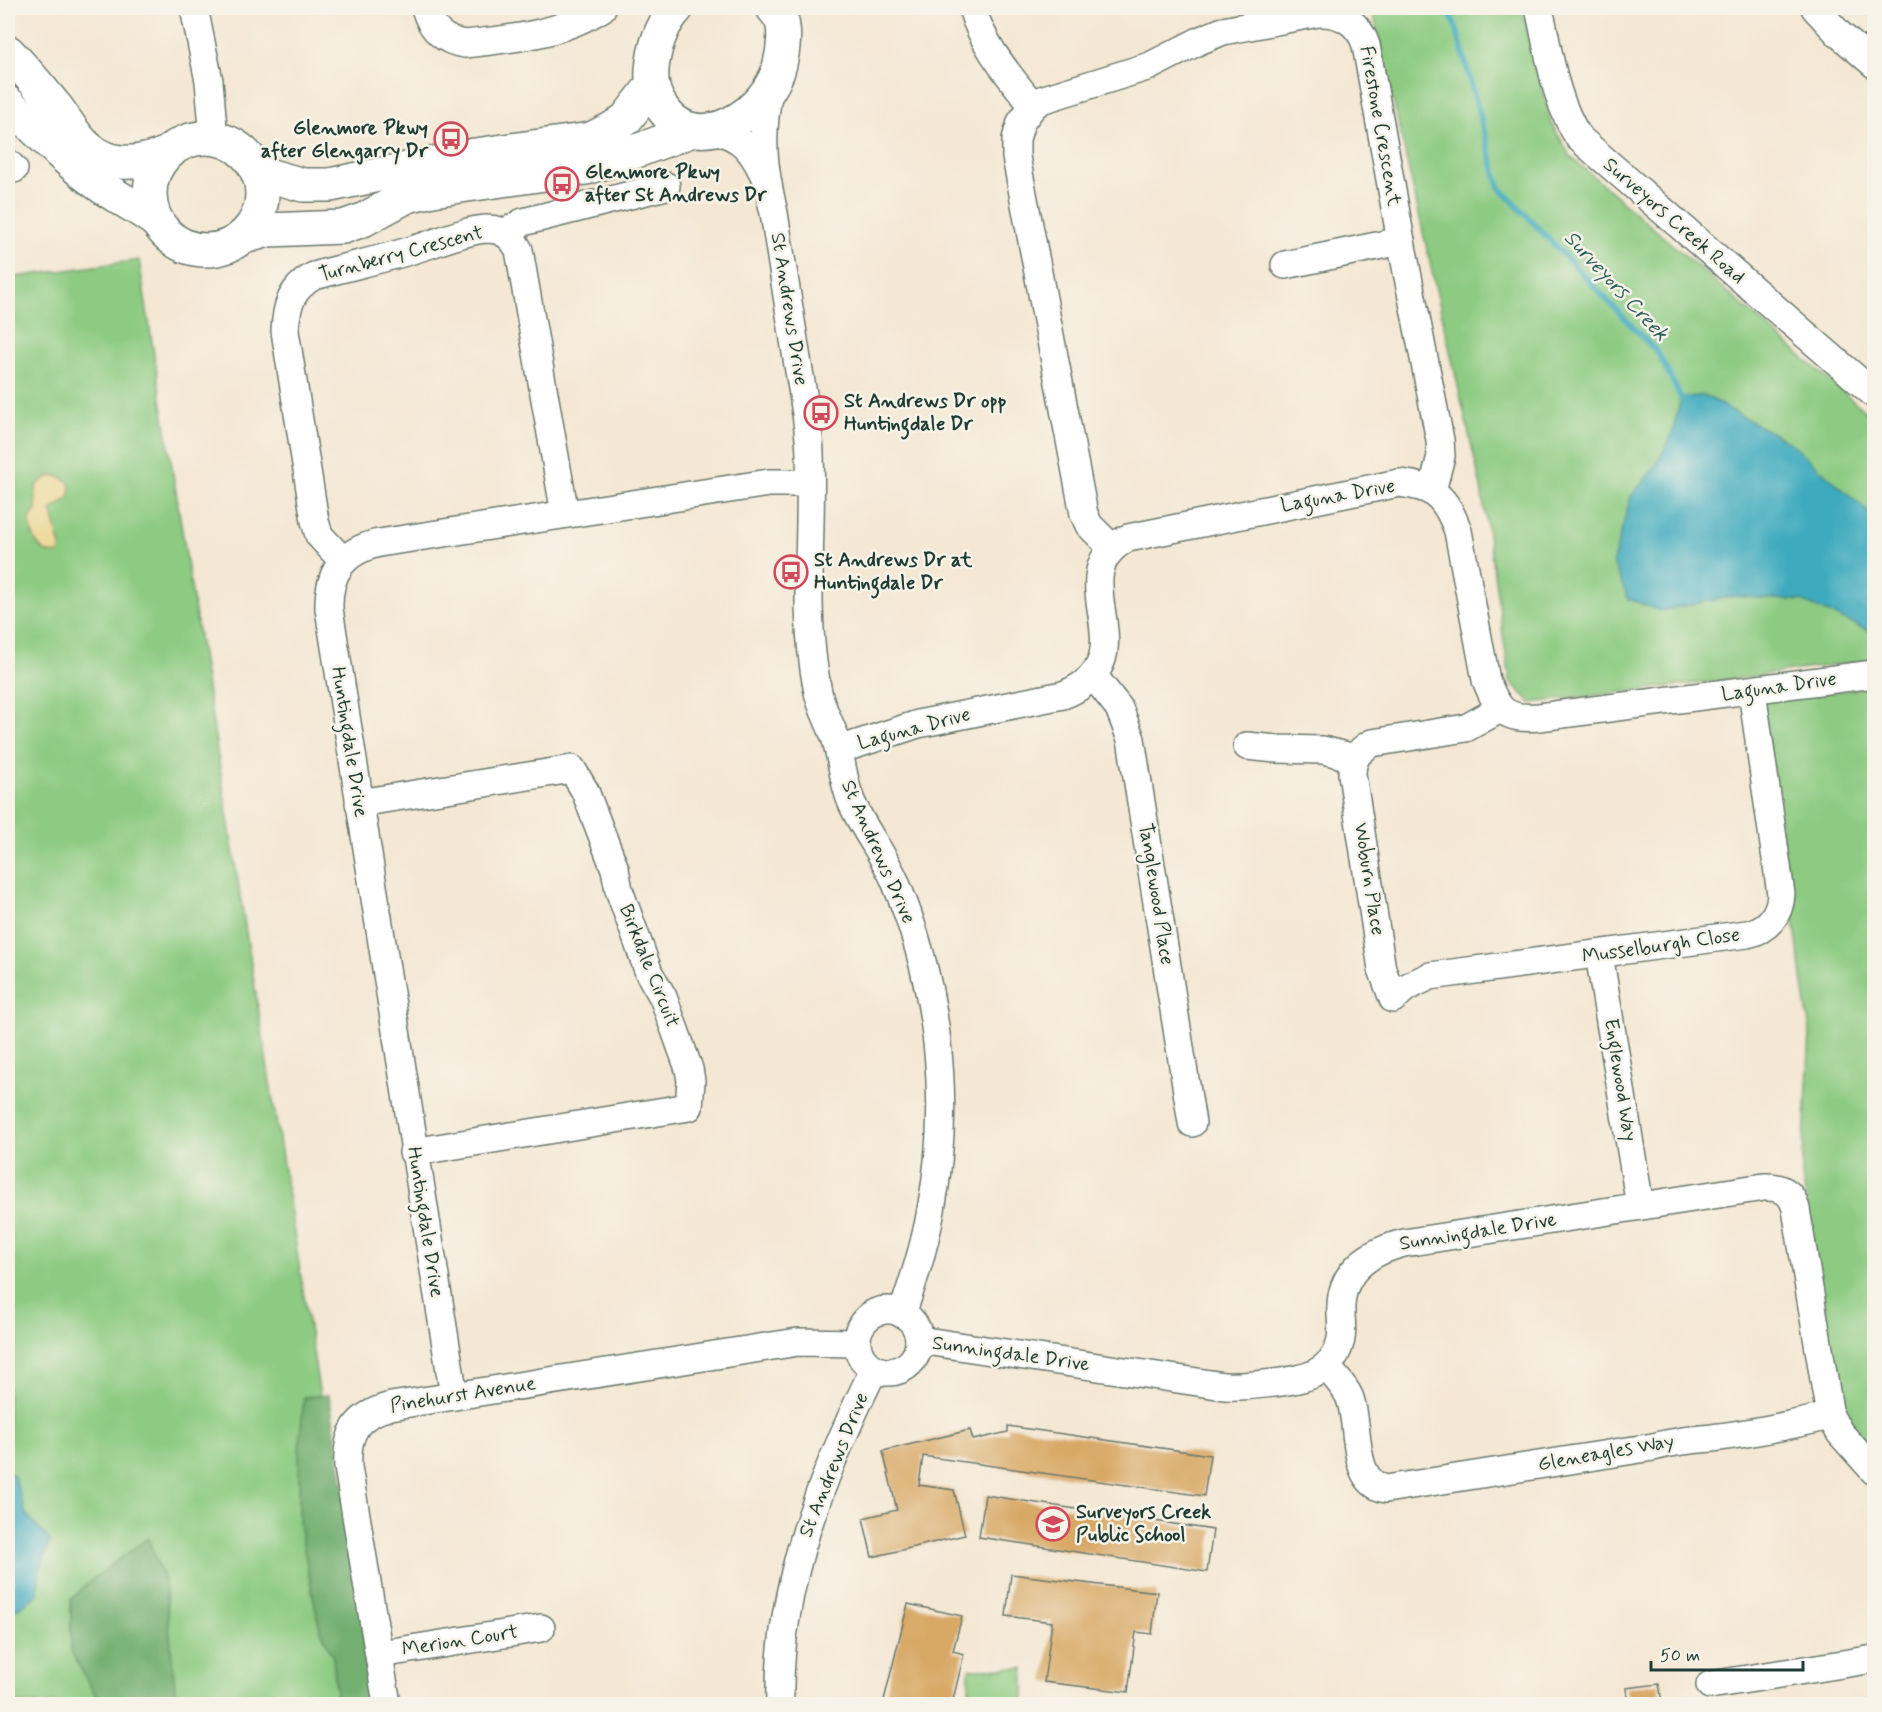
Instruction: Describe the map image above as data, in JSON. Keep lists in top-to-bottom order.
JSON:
{
  "streets": {
    "street": [
      "Firestone Crescent",
      "Surveyors Creek Road",
      "Turnberry Crescent",
      "St Andrews Drive",
      "Laguna Drive",
      "Huntingdale Drive",
      "Woburn Place",
      "Tanglewood Place",
      "Musselburgh Close",
      "Birkdale Circuit",
      "Englewood Way",
      "Sunningdale Drive",
      "Pinehurst Avenue",
      "Gleneagles Way",
      "Merion Court"
    ]
  },
  "crossings": [
    ["Firestone Crescent", "Laguna Drive"],
    ["Turnberry Crescent", "Huntingdale Drive"],
    ["St Andrews Drive", "Laguna Drive"],
    ["St Andrews Drive", "Sunningdale Drive"],
    ["St Andrews Drive", "Pinehurst Avenue"],
    ["Laguna Drive", "Tanglewood Place"],
    ["Laguna Drive", "Musselburgh Close"],
    ["Huntingdale Drive", "Birkdale Circuit"],
    ["Huntingdale Drive", "Pinehurst Avenue"],
    ["Woburn Place", "Musselburgh Close"],
    ["Musselburgh Close", "Englewood Way"],
    ["Englewood Way", "Sunningdale Drive"],
    ["Sunningdale Drive", "Pinehurst Avenue"],
    ["Sunningdale Drive", "Gleneagles Way"],
    ["Pinehurst Avenue", "Merion Court"]
  ],
  "water": ["Surveyors Creek"],
  "places": {
    "bus stop": [
      "Glenmore Pkwy after Glengarry Dr",
      "Glenmore Pkwy after St Andrews Dr",
      "St Andrews Dr opp Huntingdale Dr",
      "St Andrews Dr at Huntingdale Dr"
    ],
    "school or university": ["Surveyors Creek Public School"]
  },
  "scale_bar": "50 m"
}
